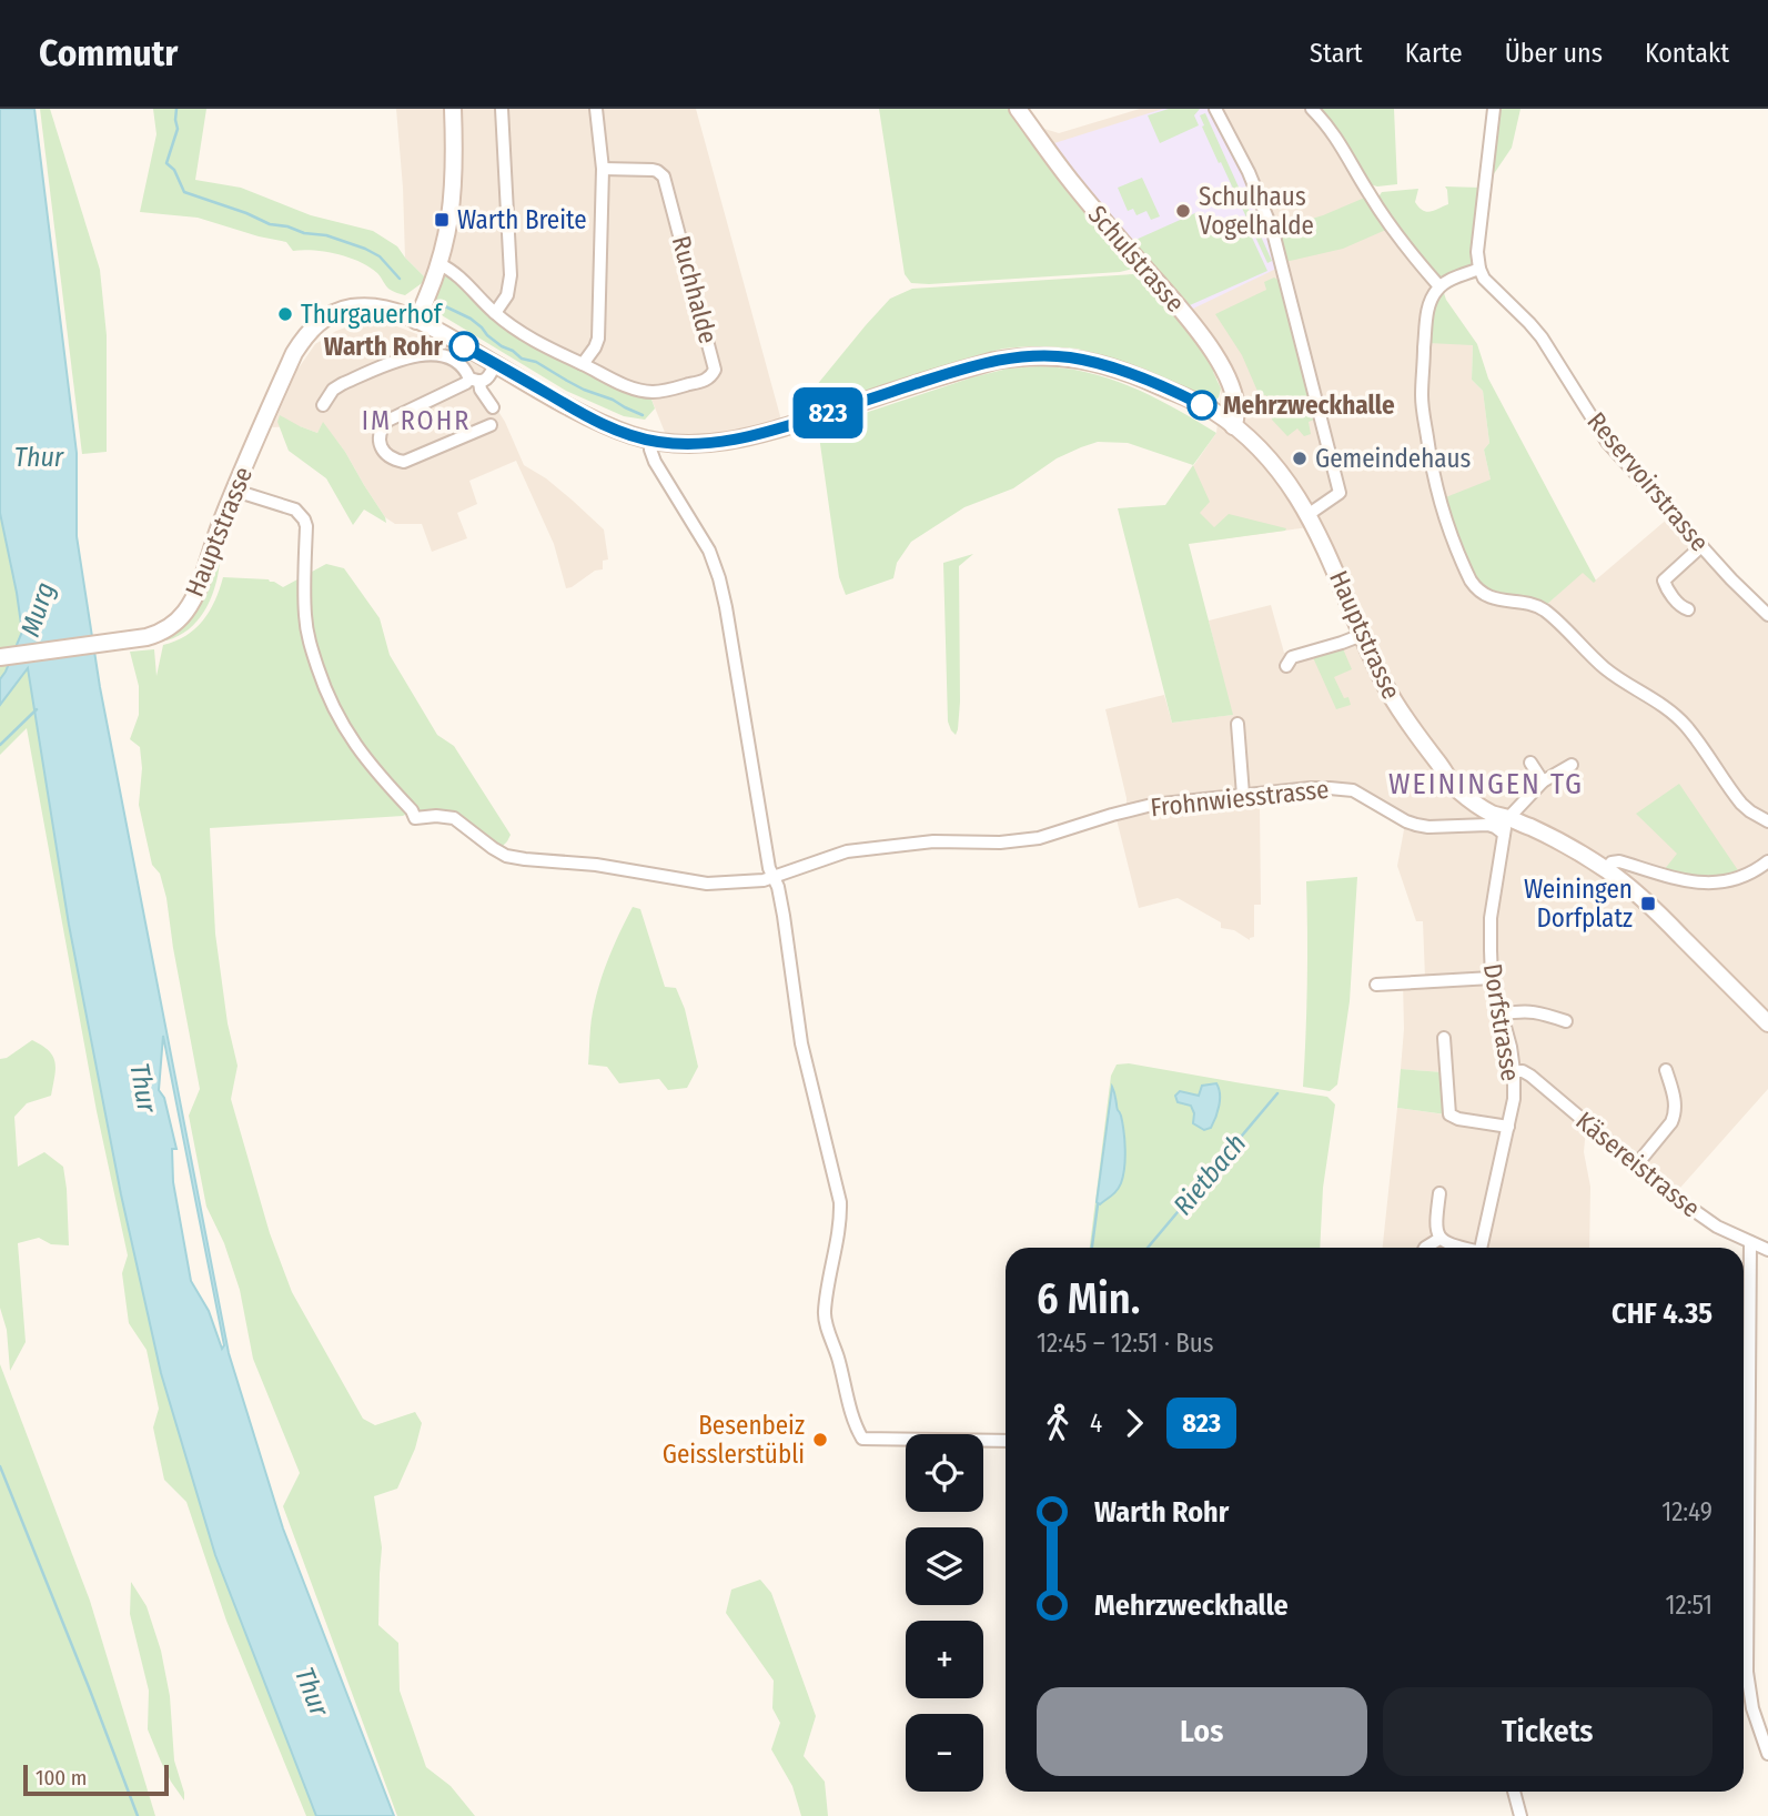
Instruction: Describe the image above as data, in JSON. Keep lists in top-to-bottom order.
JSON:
{
  "streets": {
    "main road": ["Schulstrasse", "Hauptstrasse"],
    "street": [
      "Ruchhalde",
      "Reservoirstrasse",
      "Frohnwiesstrasse",
      "Dorfstrasse",
      "Käsereistrasse"
    ]
  },
  "crossings": [
    ["Schulstrasse", "Hauptstrasse"],
    ["Hauptstrasse", "Frohnwiesstrasse"],
    ["Hauptstrasse", "Dorfstrasse"],
    ["Frohnwiesstrasse", "Dorfstrasse"],
    ["Dorfstrasse", "Käsereistrasse"]
  ],
  "districts": ["IM ROHR", "WEININGEN TG"],
  "water": ["Thur", "Murg", "Rietbach"],
  "places": {
    "other": [
      "Schulhaus Vogelhalde",
      "Thurgauerhof",
      "Warth Rohr",
      "Mehrzweckhalle",
      "Gemeindehaus",
      "Besenbeiz Geisslerstübli"
    ],
    "transit": ["Warth Breite", "Weiningen Dorfplatz"]
  },
  "lines": ["bus line 823"],
  "scale_bar": "100 m",
  "page": {
    "header": "Commutr",
    "nav": [
      "Start",
      "Karte",
      "Über uns",
      "Kontakt"
    ],
    "on_map": "823",
    "heading": ["6 Min.", "12:45 – 12:51 · Bus", "CHF 4.35"],
    "legs": ["4", "823"],
    "map_buttons": ["+", "−"],
    "list": [
      {
        "name": "Warth Rohr",
        "value": "12:49"
      },
      {
        "name": "Mehrzweckhalle",
        "value": "12:51"
      }
    ],
    "buttons": ["Los", "Tickets"],
    "scale": "100 m"
  }
}
